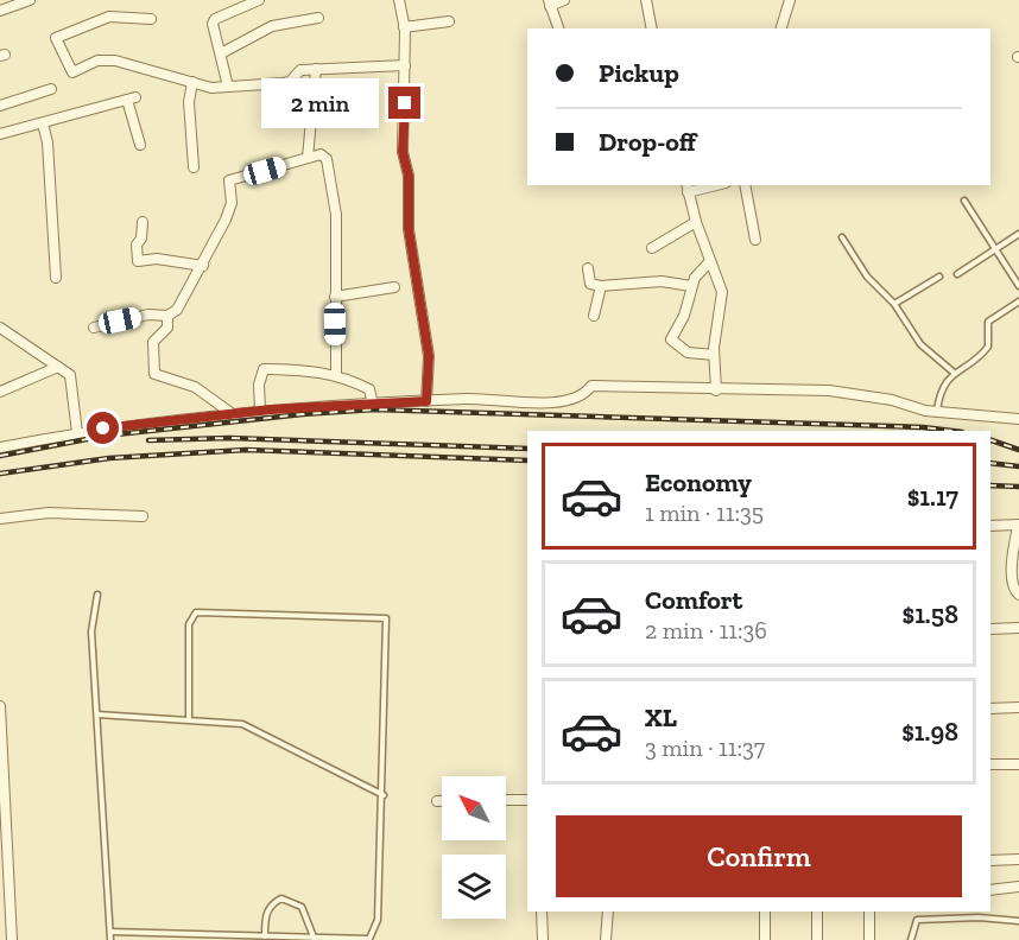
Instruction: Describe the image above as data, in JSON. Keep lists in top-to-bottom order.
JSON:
{
  "north": "top left",
  "page": {
    "banner": ["Pickup", "Drop-off"],
    "bubble": "2 min",
    "list": [
      {
        "name": "Economy",
        "note": "1 min · 11:35",
        "value": "$1.17"
      },
      {
        "name": "Comfort",
        "note": "2 min · 11:36",
        "value": "$1.58"
      },
      {
        "name": "XL",
        "note": "3 min · 11:37",
        "value": "$1.98"
      }
    ],
    "buttons": "Confirm"
  }
}
